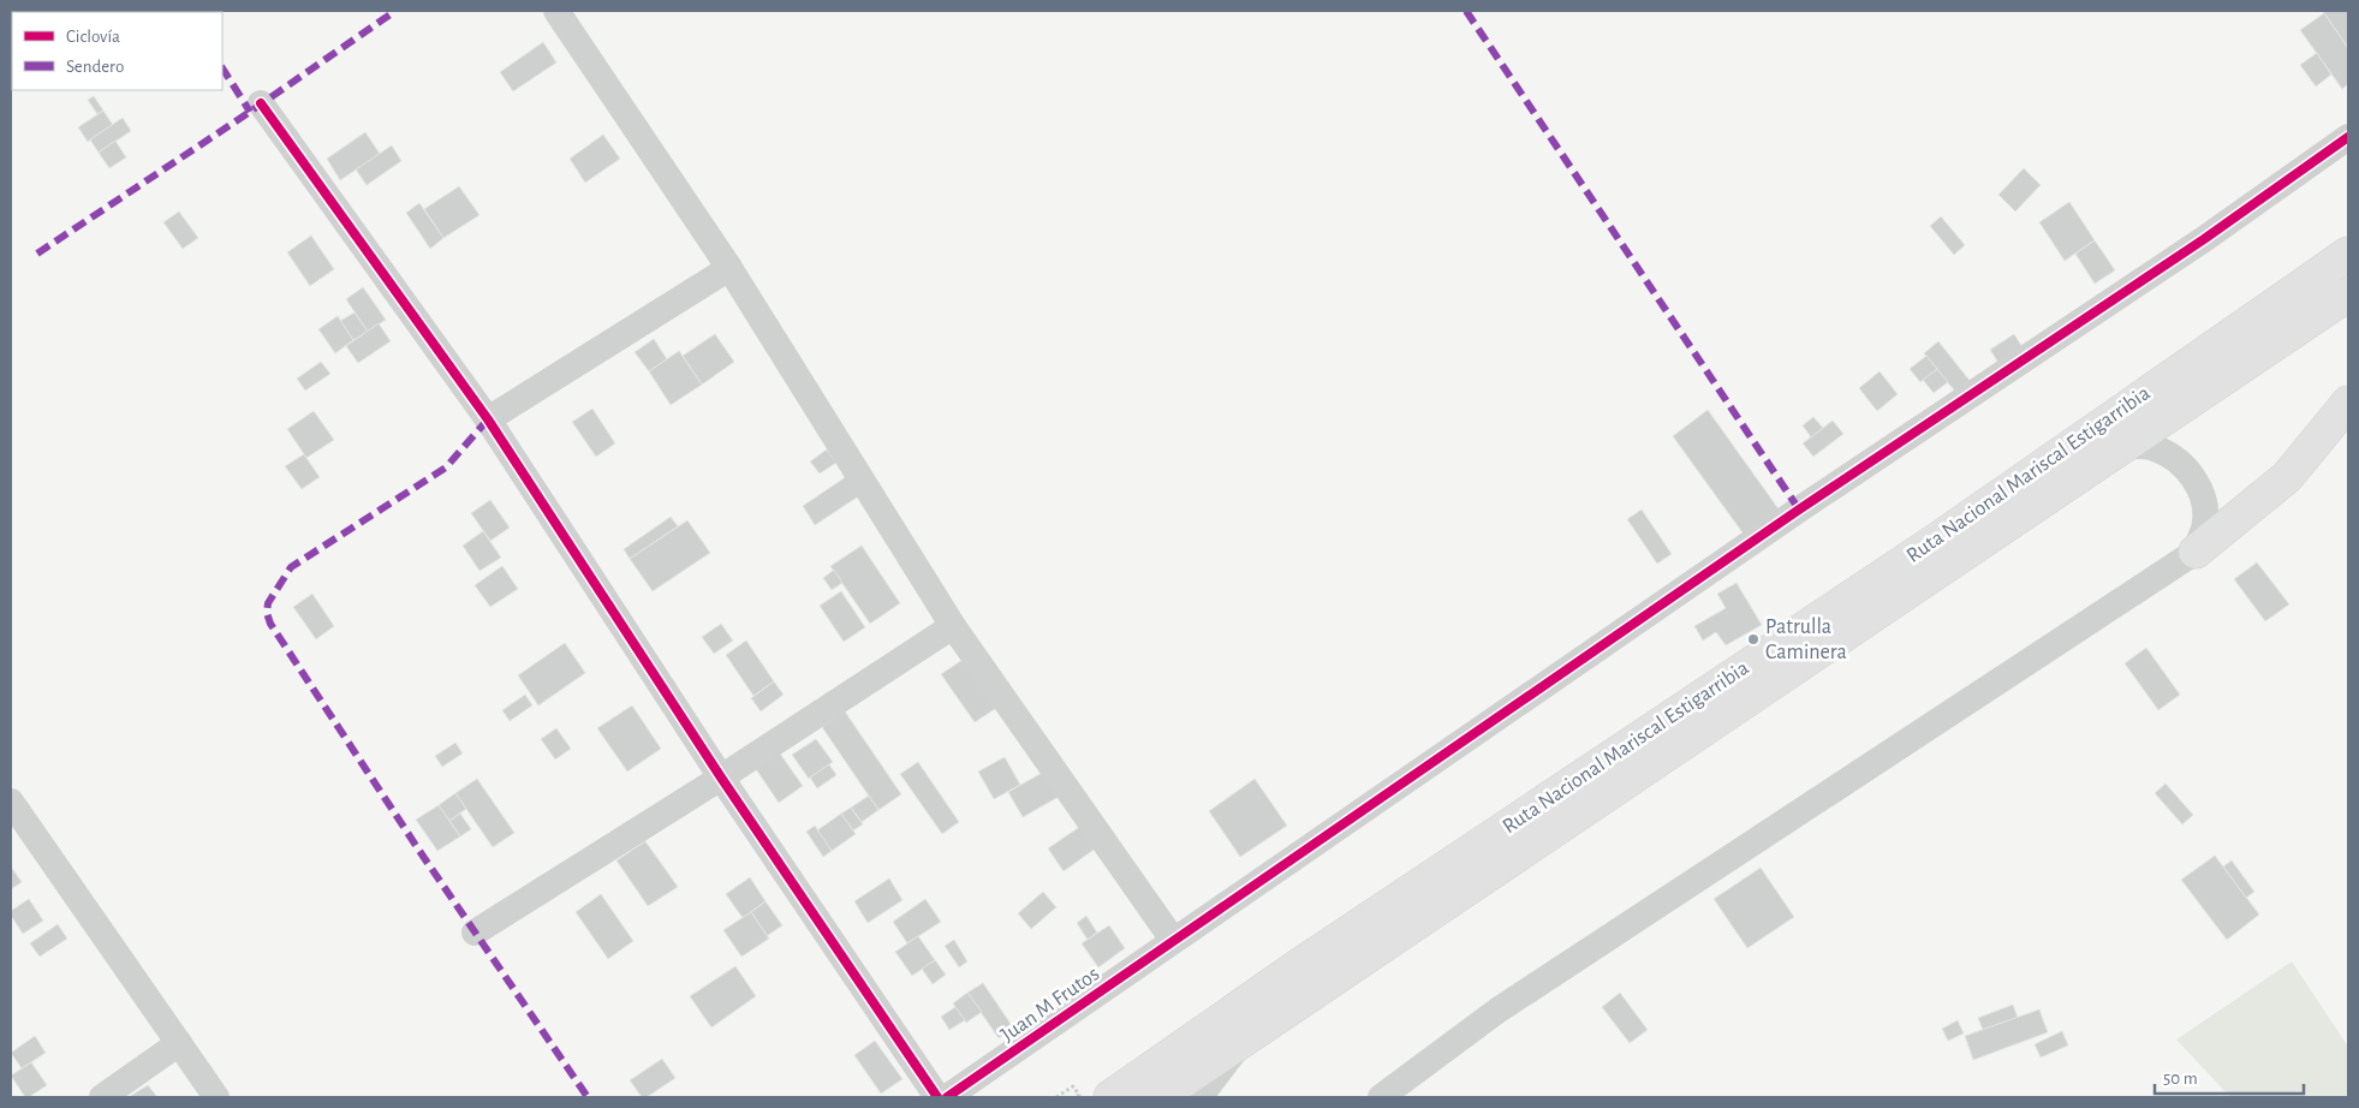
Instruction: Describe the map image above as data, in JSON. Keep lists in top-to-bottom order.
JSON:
{
  "streets": {
    "highway": ["Ruta Nacional Mariscal Estigarribia"],
    "street": ["Juan M Frutos"]
  },
  "places": ["Patrulla Caminera"],
  "legend": ["Ciclovía", "Sendero"],
  "scale_bar": "50 m"
}
